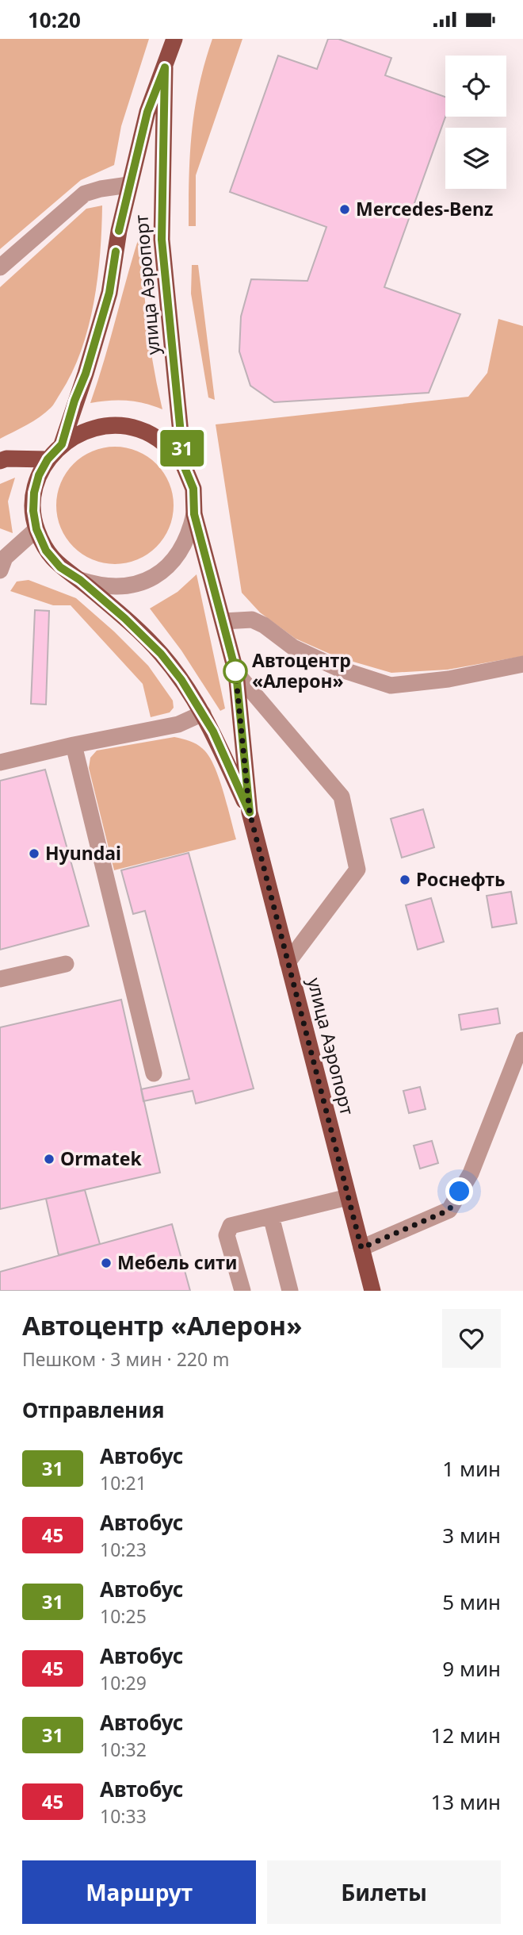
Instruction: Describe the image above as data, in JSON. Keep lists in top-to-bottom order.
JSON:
{
  "streets": {
    "main road": ["улица Аэропорт"]
  },
  "places": [
    "Mercedes-Benz",
    "Автоцентр «Алерон»",
    "Hyundai",
    "Роснефть",
    "Ormatek",
    "Мебель сити"
  ],
  "lines": ["bus line 31"],
  "page": {
    "status": "10:20",
    "on_map": "31",
    "heading": [
      ["Автоцентр «Алерон»", "Пешком · 3 мин · 220 m"],
      "Отправления"
    ],
    "list": [
      {
        "mark": "31",
        "name": "Автобус",
        "note": "10:21",
        "value": "1 мин"
      },
      {
        "mark": "45",
        "name": "Автобус",
        "note": "10:23",
        "value": "3 мин"
      },
      {
        "mark": "31",
        "name": "Автобус",
        "note": "10:25",
        "value": "5 мин"
      },
      {
        "mark": "45",
        "name": "Автобус",
        "note": "10:29",
        "value": "9 мин"
      },
      {
        "mark": "31",
        "name": "Автобус",
        "note": "10:32",
        "value": "12 мин"
      },
      {
        "mark": "45",
        "name": "Автобус",
        "note": "10:33",
        "value": "13 мин"
      }
    ],
    "buttons": ["Маршрут", "Билеты"]
  }
}
